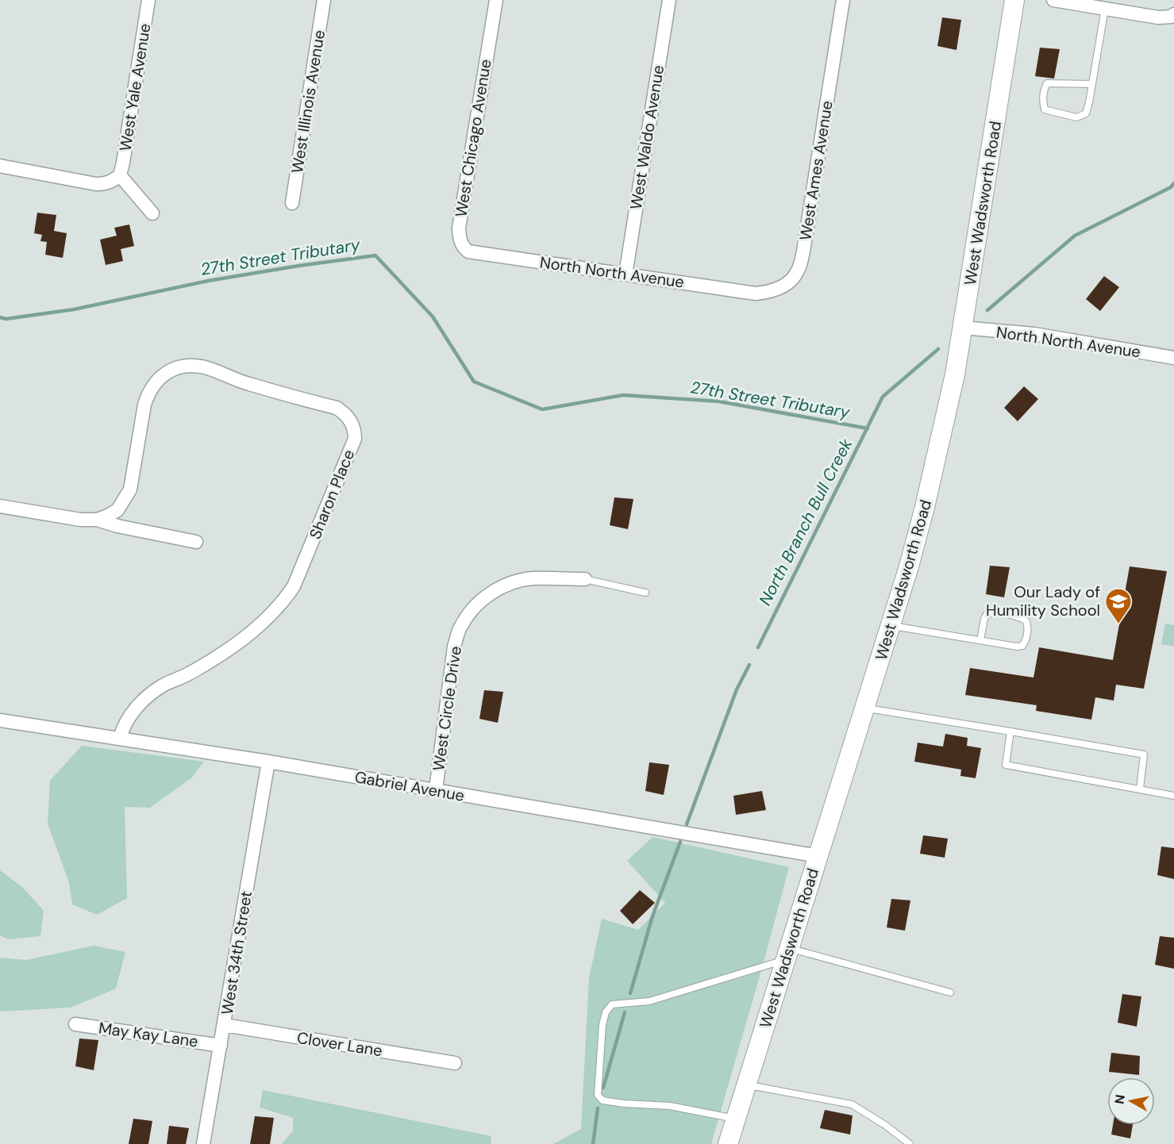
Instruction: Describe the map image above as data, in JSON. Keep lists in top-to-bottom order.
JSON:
{
  "streets": {
    "main road": ["West Wadsworth Road"],
    "street": [
      "West Yale Avenue",
      "West Illinois Avenue",
      "West Waldo Avenue",
      "West Chicago Avenue",
      "West Ames Avenue",
      "North North Avenue",
      "Sharon Place",
      "West Circle Drive",
      "Gabriel Avenue",
      "West 34th Street",
      "May Kay Lane",
      "Clover Lane"
    ]
  },
  "crossings": [
    ["West Waldo Avenue", "North North Avenue"],
    ["West Chicago Avenue", "North North Avenue"],
    ["West Ames Avenue", "North North Avenue"],
    ["West Wadsworth Road", "North North Avenue"],
    ["West Wadsworth Road", "Gabriel Avenue"],
    ["Sharon Place", "Gabriel Avenue"],
    ["West Circle Drive", "Gabriel Avenue"],
    ["Gabriel Avenue", "West 34th Street"],
    ["West 34th Street", "May Kay Lane"],
    ["West 34th Street", "Clover Lane"]
  ],
  "water": ["27th Street Tributary", "North Branch Bull Creek"],
  "places": {
    "school or university": ["Our Lady of Humility School"]
  },
  "north": "left"
}
